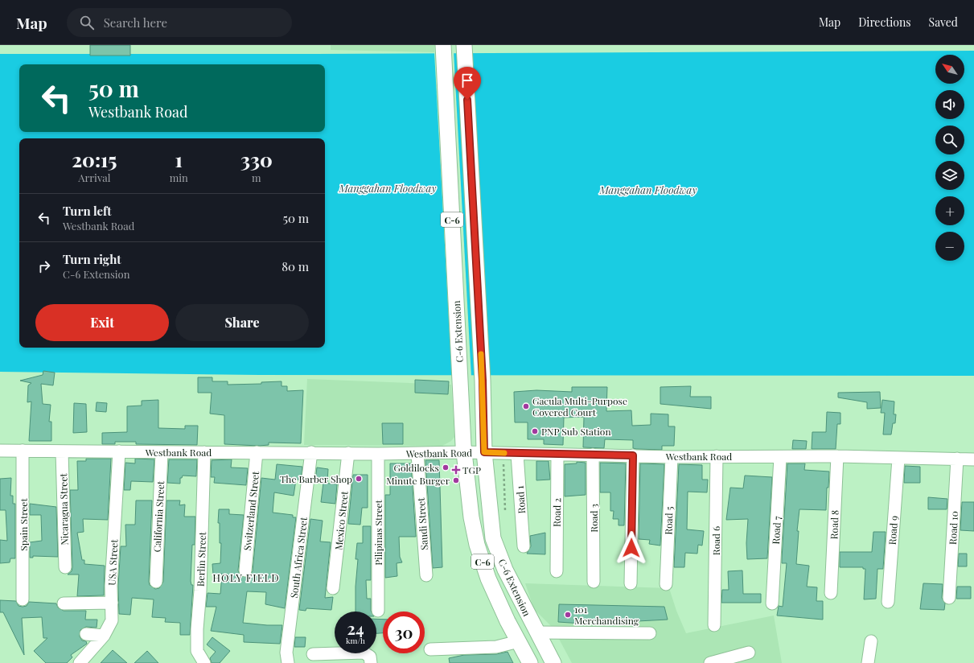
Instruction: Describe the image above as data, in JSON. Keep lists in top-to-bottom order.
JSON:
{
  "streets": {
    "main road": ["C-6", "C-6 Extension"],
    "street": [
      "Westbank Road",
      "Road 1",
      "Nicaragua Street",
      "Switzerland Street",
      "Road 2",
      "California Street",
      "Road 3",
      "Mexico Street",
      "Road 5",
      "Saudi Street",
      "Spain Street",
      "Road 8",
      "Road 10",
      "Road 7",
      "Road 9",
      "Pilipinas Street",
      "Road 6",
      "South Africa Street",
      "Berlin Street",
      "USA Street"
    ]
  },
  "crossings": [
    ["C-6 Extension", "Westbank Road"],
    ["Westbank Road", "Road 1"],
    ["Westbank Road", "Nicaragua Street"],
    ["Westbank Road", "Switzerland Street"],
    ["Westbank Road", "Road 2"],
    ["Westbank Road", "California Street"],
    ["Westbank Road", "Road 3"],
    ["Westbank Road", "Mexico Street"],
    ["Westbank Road", "Road 5"],
    ["Westbank Road", "Saudi Street"],
    ["Westbank Road", "Spain Street"],
    ["Westbank Road", "Road 8"],
    ["Westbank Road", "Road 10"],
    ["Westbank Road", "Road 7"],
    ["Westbank Road", "Road 9"],
    ["Westbank Road", "Pilipinas Street"],
    ["Westbank Road", "Road 6"],
    ["Westbank Road", "South Africa Street"],
    ["Westbank Road", "Berlin Street"],
    ["Westbank Road", "USA Street"]
  ],
  "districts": ["HOLY FIELD"],
  "water": ["Manggahan Floodway"],
  "places": {
    "other": [
      "Gacula Multi-Purpose Covered Court",
      "PNP Sub Station",
      "Goldilocks",
      "The Barber Shop",
      "Minute Burger",
      "101 Merchandising"
    ],
    "health": ["TGP"]
  },
  "north": "top left",
  "page": {
    "header": "Map",
    "search": "Search here",
    "nav": ["Map", "Directions", "Saved"],
    "map_buttons": ["+", "−"],
    "turn": ["50 m", "Westbank Road"],
    "eta": [
      "20:15",
      "Arrival",
      "1",
      "min",
      "330",
      "m"
    ],
    "list": [
      {
        "name": "Turn left",
        "note": "Westbank Road",
        "value": "50 m"
      },
      {
        "name": "Turn right",
        "note": "C-6 Extension",
        "value": "80 m"
      }
    ],
    "buttons": ["Exit", "Share"],
    "speed": "24 km/h",
    "limit": "30"
  }
}
